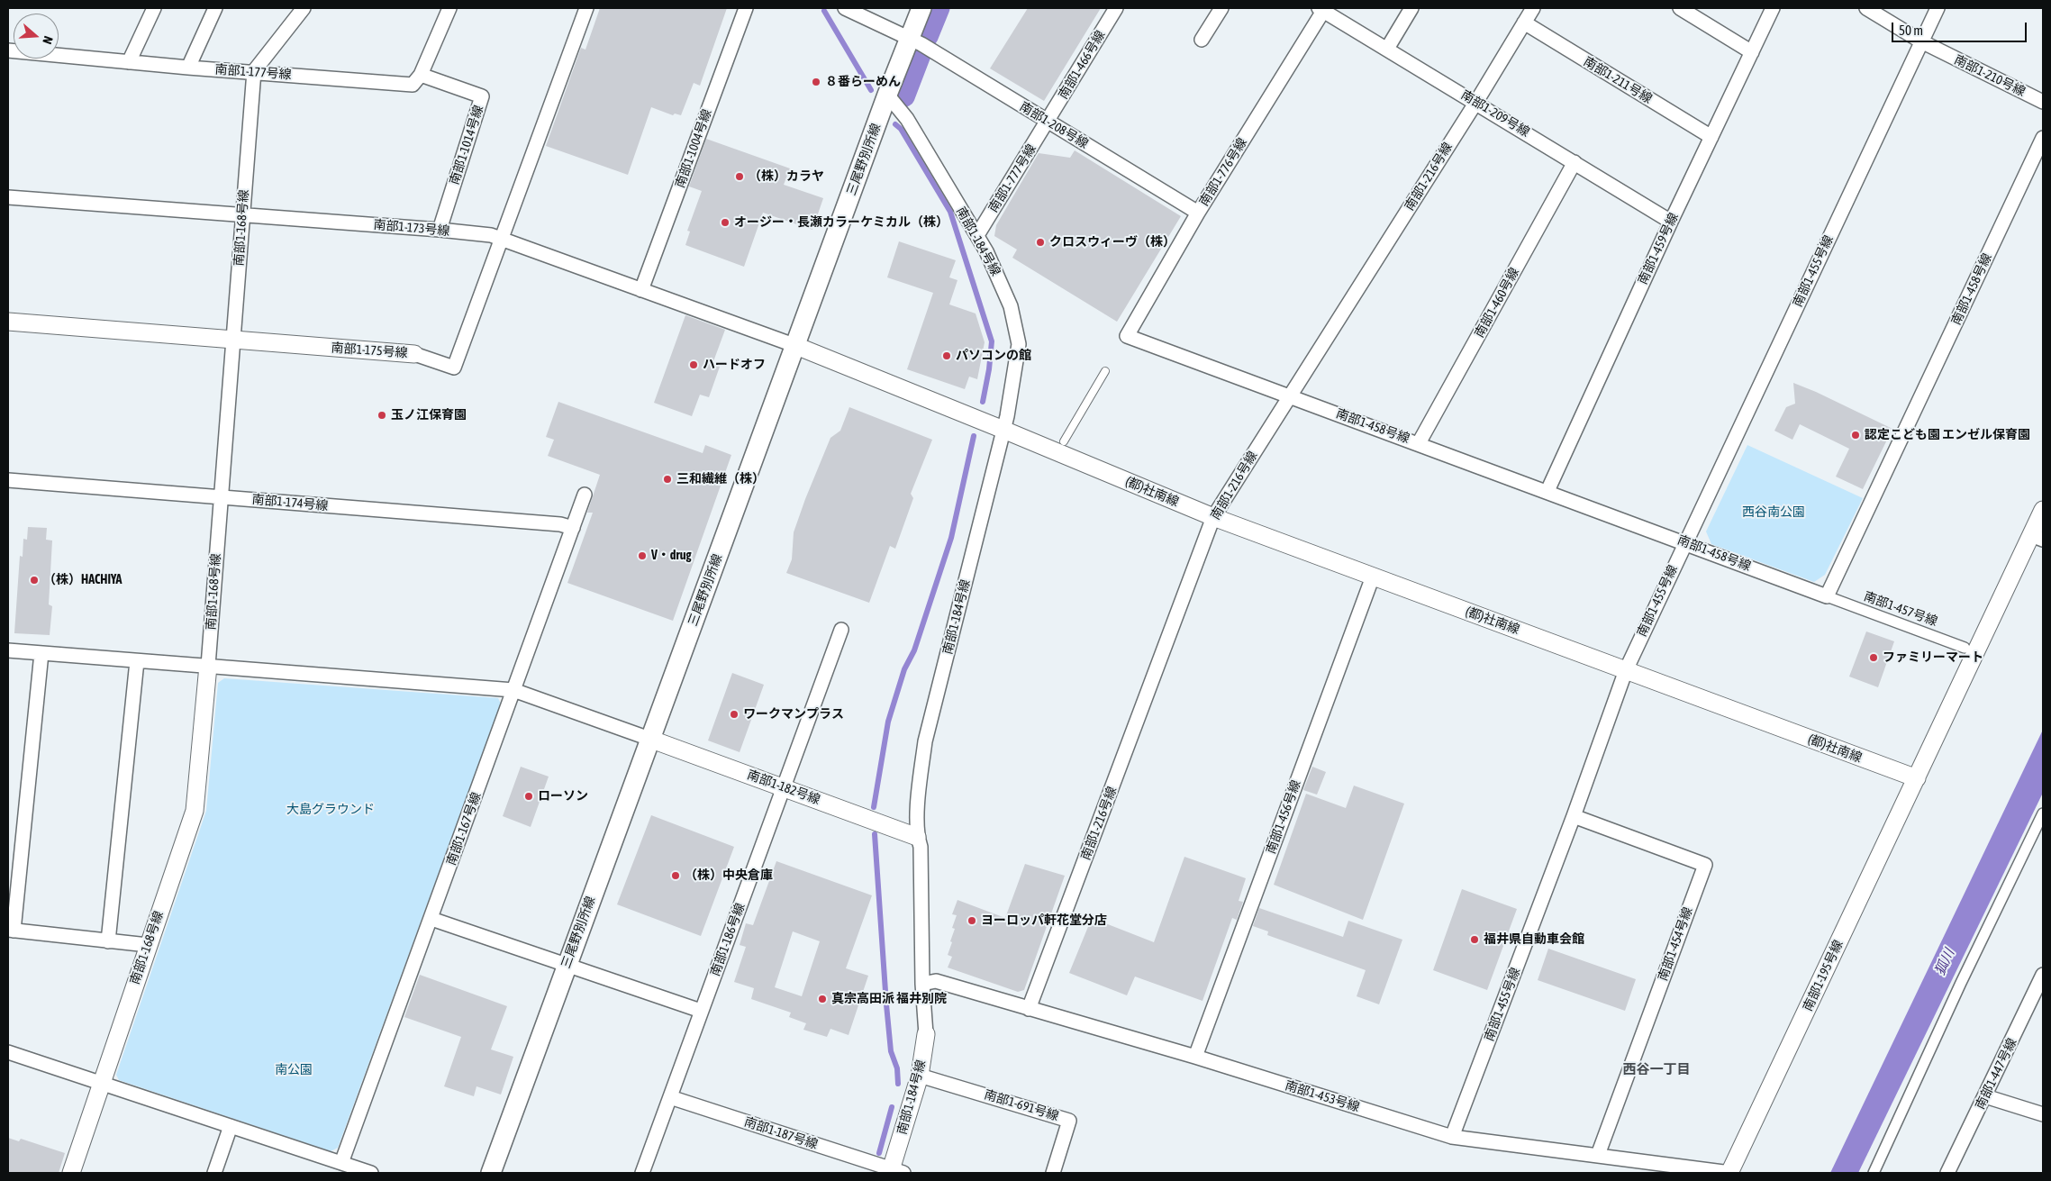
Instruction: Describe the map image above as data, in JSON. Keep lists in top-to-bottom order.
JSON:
{
  "streets": {
    "main road": ["三尾野別所線"],
    "street": [
      "南部1-466号線",
      "南部1-177号線",
      "南部1-210号線",
      "南部1-211号線",
      "南部1-209号線",
      "南部1-208号線",
      "南部1-1014号線",
      "南部1-1004号線",
      "南部1-776号線",
      "南部1-216号線",
      "南部1-777号線",
      "南部1-168号線",
      "南部1-173号線",
      "南部1-184号線",
      "南部1-459号線",
      "南部1-455号線",
      "南部1-458号線",
      "南部1-460号線",
      "南部1-175号線",
      "(都)社南線",
      "南部1-174号線",
      "南部1-457号線",
      "南部1-182号線",
      "南部1-456号線",
      "南部1-167号線",
      "南部1-186号線",
      "南部1-454号線",
      "南部1-195号線",
      "南部1-447号線",
      "南部1-453号線",
      "南部1-691号線",
      "南部1-187号線"
    ]
  },
  "crossings": [
    ["南部1-466号線", "南部1-208号線"],
    ["南部1-466号線", "南部1-777号線"],
    ["南部1-177号線", "南部1-1014号線"],
    ["南部1-177号線", "南部1-168号線"],
    ["南部1-210号線", "南部1-455号線"],
    ["南部1-211号線", "南部1-216号線"],
    ["南部1-211号線", "南部1-459号線"],
    ["南部1-209号線", "南部1-776号線"],
    ["南部1-209号線", "南部1-216号線"],
    ["南部1-209号線", "南部1-459号線"],
    ["南部1-209号線", "南部1-460号線"],
    ["南部1-208号線", "三尾野別所線"],
    ["南部1-208号線", "南部1-776号線"],
    ["南部1-208号線", "南部1-777号線"],
    ["南部1-1014号線", "南部1-173号線"],
    ["南部1-1004号線", "南部1-173号線"],
    ["三尾野別所線", "南部1-173号線"],
    ["三尾野別所線", "南部1-184号線"],
    ["三尾野別所線", "(都)社南線"],
    ["三尾野別所線", "南部1-182号線"],
    ["南部1-776号線", "南部1-458号線"],
    ["南部1-216号線", "南部1-458号線"],
    ["南部1-216号線", "(都)社南線"],
    ["南部1-216号線", "南部1-453号線"],
    ["南部1-777号線", "南部1-184号線"],
    ["南部1-168号線", "南部1-173号線"],
    ["南部1-168号線", "南部1-175号線"],
    ["南部1-168号線", "南部1-174号線"],
    ["南部1-173号線", "南部1-175号線"],
    ["南部1-173号線", "(都)社南線"],
    ["南部1-184号線", "(都)社南線"],
    ["南部1-184号線", "南部1-182号線"],
    ["南部1-184号線", "南部1-453号線"],
    ["南部1-184号線", "南部1-691号線"],
    ["南部1-184号線", "南部1-187号線"],
    ["南部1-459号線", "南部1-458号線"],
    ["南部1-455号線", "南部1-458号線"],
    ["南部1-455号線", "(都)社南線"],
    ["南部1-455号線", "南部1-454号線"],
    ["南部1-455号線", "南部1-453号線"],
    ["南部1-458号線", "南部1-460号線"],
    ["南部1-458号線", "南部1-457号線"],
    ["(都)社南線", "南部1-456号線"],
    ["(都)社南線", "南部1-195号線"],
    ["南部1-174号線", "南部1-167号線"],
    ["南部1-182号線", "南部1-186号線"],
    ["南部1-456号線", "南部1-453号線"],
    ["南部1-186号線", "南部1-187号線"],
    ["南部1-454号線", "南部1-453号線"],
    ["南部1-195号線", "南部1-453号線"]
  ],
  "districts": ["西谷一丁目"],
  "water": ["狐川"],
  "parks": ["西谷南公園", "大島グラウンド", "南公園"],
  "places": [
    "８番らーめん",
    "（株）カラヤ",
    "オージー・長瀬カラーケミカル（株）",
    "クロスウィーヴ（株）",
    "パソコンの館",
    "ハードオフ",
    "玉ノ江保育園",
    "認定こども園 エンゼル保育園",
    "三和繊維（株）",
    "V・drug",
    "（株）HACHIYA",
    "ファミリーマート",
    "ワークマンプラス",
    "ローソン",
    "（株）中央倉庫",
    "ヨーロッパ軒花堂分店",
    "福井県自動車会館",
    "真宗高田派 福井別院"
  ],
  "scale_bar": "50 m",
  "north": "right"
}
